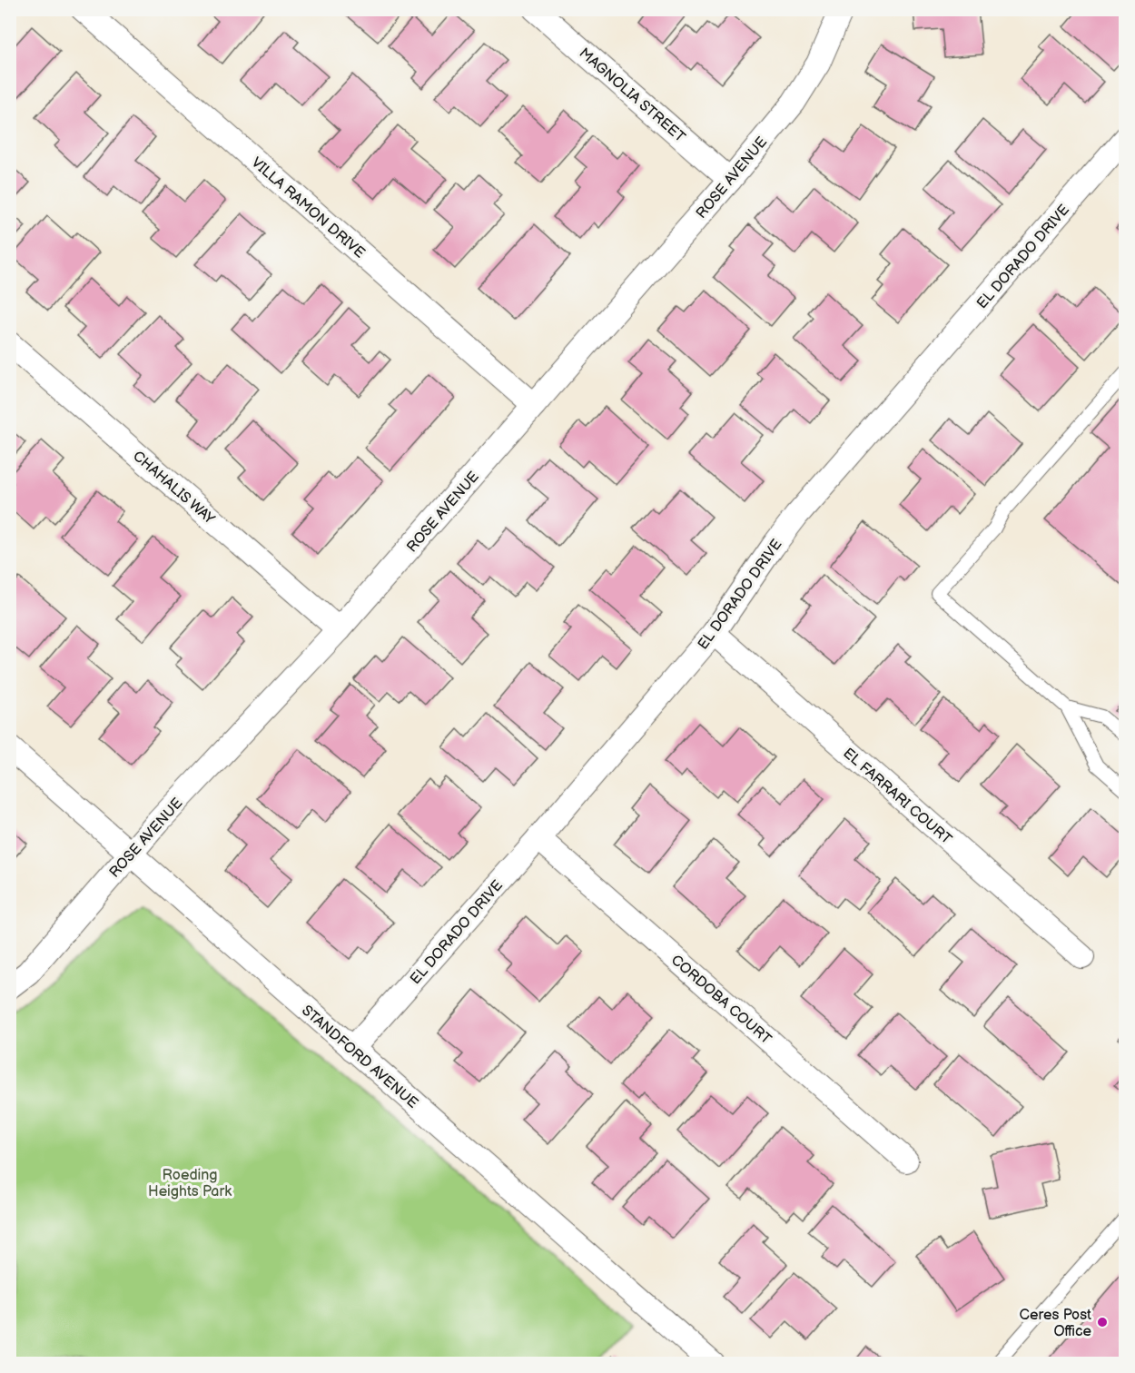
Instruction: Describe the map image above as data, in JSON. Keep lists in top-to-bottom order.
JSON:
{
  "streets": {
    "street": [
      "MAGNOLIA STREET",
      "ROSE AVENUE",
      "VILLA RAMON DRIVE",
      "EL DORADO DRIVE",
      "CHAHALIS WAY",
      "EL FARRARI COURT",
      "CORDOBA COURT",
      "STANDFORD AVENUE"
    ]
  },
  "crossings": [
    ["MAGNOLIA STREET", "ROSE AVENUE"],
    ["ROSE AVENUE", "VILLA RAMON DRIVE"],
    ["ROSE AVENUE", "CHAHALIS WAY"],
    ["ROSE AVENUE", "STANDFORD AVENUE"],
    ["EL DORADO DRIVE", "EL FARRARI COURT"],
    ["EL DORADO DRIVE", "CORDOBA COURT"],
    ["EL DORADO DRIVE", "STANDFORD AVENUE"]
  ],
  "parks": ["Roeding Heights Park"],
  "places": ["Ceres Post Office"]
}
